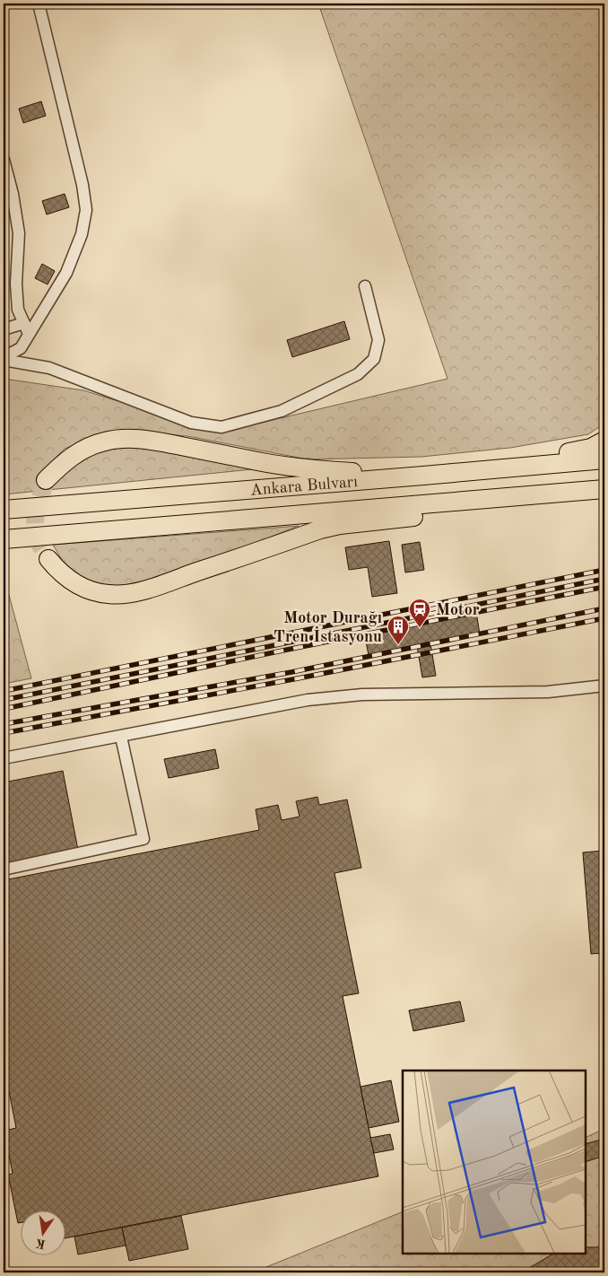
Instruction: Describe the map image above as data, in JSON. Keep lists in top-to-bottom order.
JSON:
{
  "streets": {
    "main road": ["Ankara Bulvarı"]
  },
  "places": {
    "station": ["Motor"],
    "building": ["Motor Durağı Tren İstasyonu"]
  },
  "north": "bottom"
}
